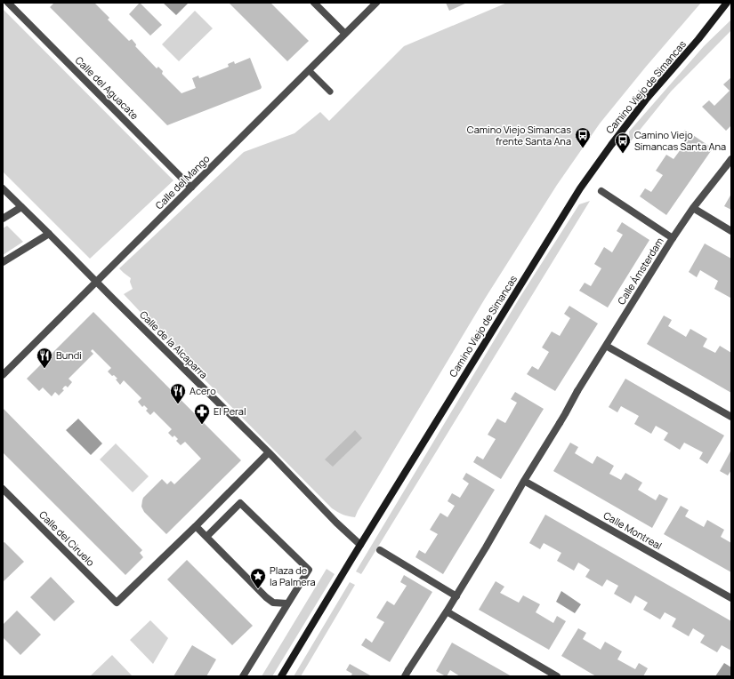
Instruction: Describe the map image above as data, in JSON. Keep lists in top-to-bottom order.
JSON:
{
  "streets": {
    "main road": ["Camino Viejo de Simancas"],
    "street": [
      "Calle del Aguacate",
      "Calle del Mango",
      "Calle Ámsterdam",
      "Calle de la Alcaparra",
      "Calle Montreal",
      "Calle del Ciruelo"
    ]
  },
  "crossings": [
    ["Camino Viejo de Simancas", "Calle de la Alcaparra"],
    ["Calle del Aguacate", "Calle del Mango"],
    ["Calle del Mango", "Calle de la Alcaparra"],
    ["Calle Ámsterdam", "Calle Montreal"]
  ],
  "places": {
    "bus stop": ["Camino Viejo Simancas frente Santa Ana", "Camino Viejo Simancas Santa Ana"],
    "restaurant": ["Bundi", "Acero"],
    "pharmacy": ["El Peral"],
    "place": ["Plaza de la Palmera"]
  }
}
